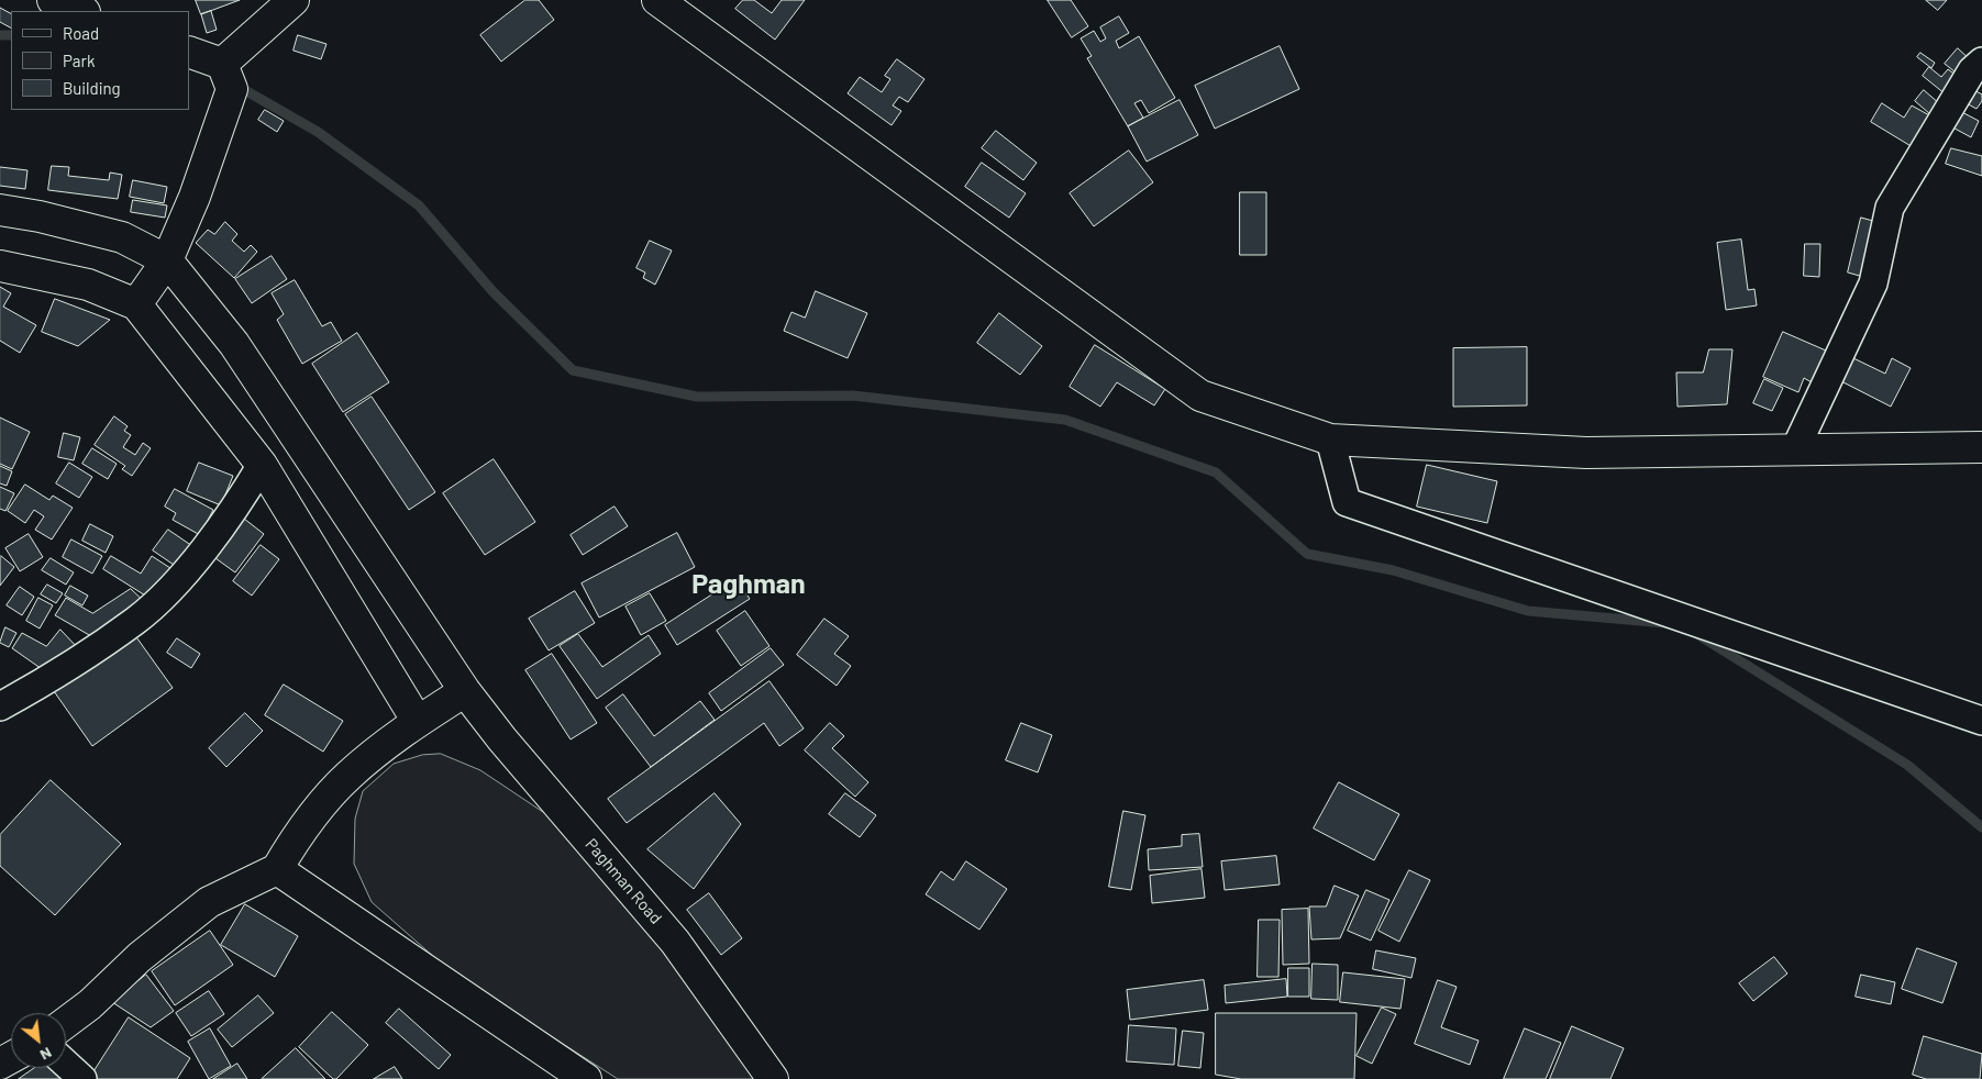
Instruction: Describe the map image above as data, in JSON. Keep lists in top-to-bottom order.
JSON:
{
  "streets": {
    "main road": ["Paghman Road"]
  },
  "districts": ["Paghman"],
  "legend": ["Road", "Park", "Building"],
  "north": "bottom right"
}
